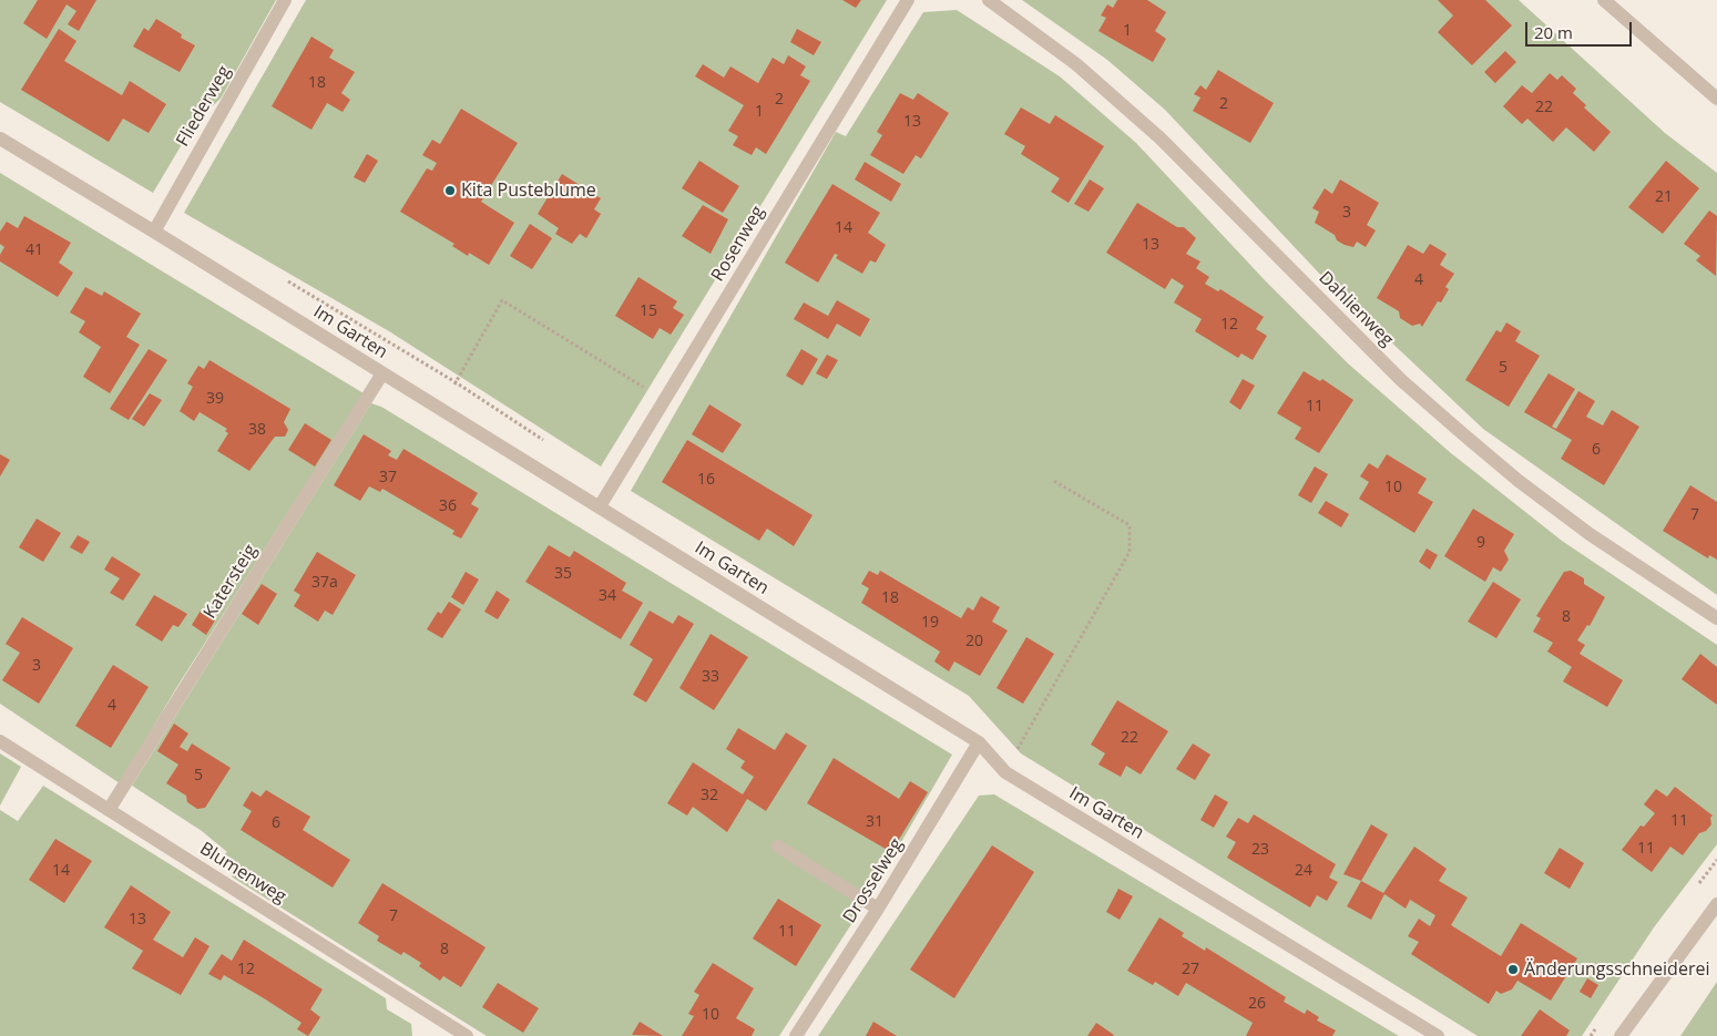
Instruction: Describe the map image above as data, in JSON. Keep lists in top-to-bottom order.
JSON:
{
  "streets": {
    "street": [
      "Fliederweg",
      "Rosenweg",
      "Dahlienweg",
      "Im Garten",
      "Katersteig",
      "Blumenweg",
      "Drosselweg"
    ]
  },
  "crossings": [
    ["Fliederweg", "Im Garten"],
    ["Rosenweg", "Im Garten"],
    ["Im Garten", "Katersteig"],
    ["Im Garten", "Drosselweg"],
    ["Katersteig", "Blumenweg"]
  ],
  "places": ["Kita Pusteblume", "Änderungsschneiderei"],
  "house_numbers": [
    "1",
    "18",
    "2",
    "2",
    "22",
    "1",
    "13",
    "21",
    "3",
    "14",
    "13",
    "41",
    "4",
    "15",
    "12",
    "5",
    "39",
    "11",
    "38",
    "6",
    "37",
    "16",
    "10",
    "36",
    "7",
    "9",
    "35",
    "37a",
    "34",
    "18",
    "8",
    "19",
    "20",
    "3",
    "33",
    "4",
    "22",
    "5",
    "32",
    "11",
    "31",
    "6",
    "11",
    "23",
    "14",
    "24",
    "7",
    "13",
    "11",
    "8",
    "12",
    "27",
    "26",
    "10"
  ],
  "scale_bar": "20 m"
}
